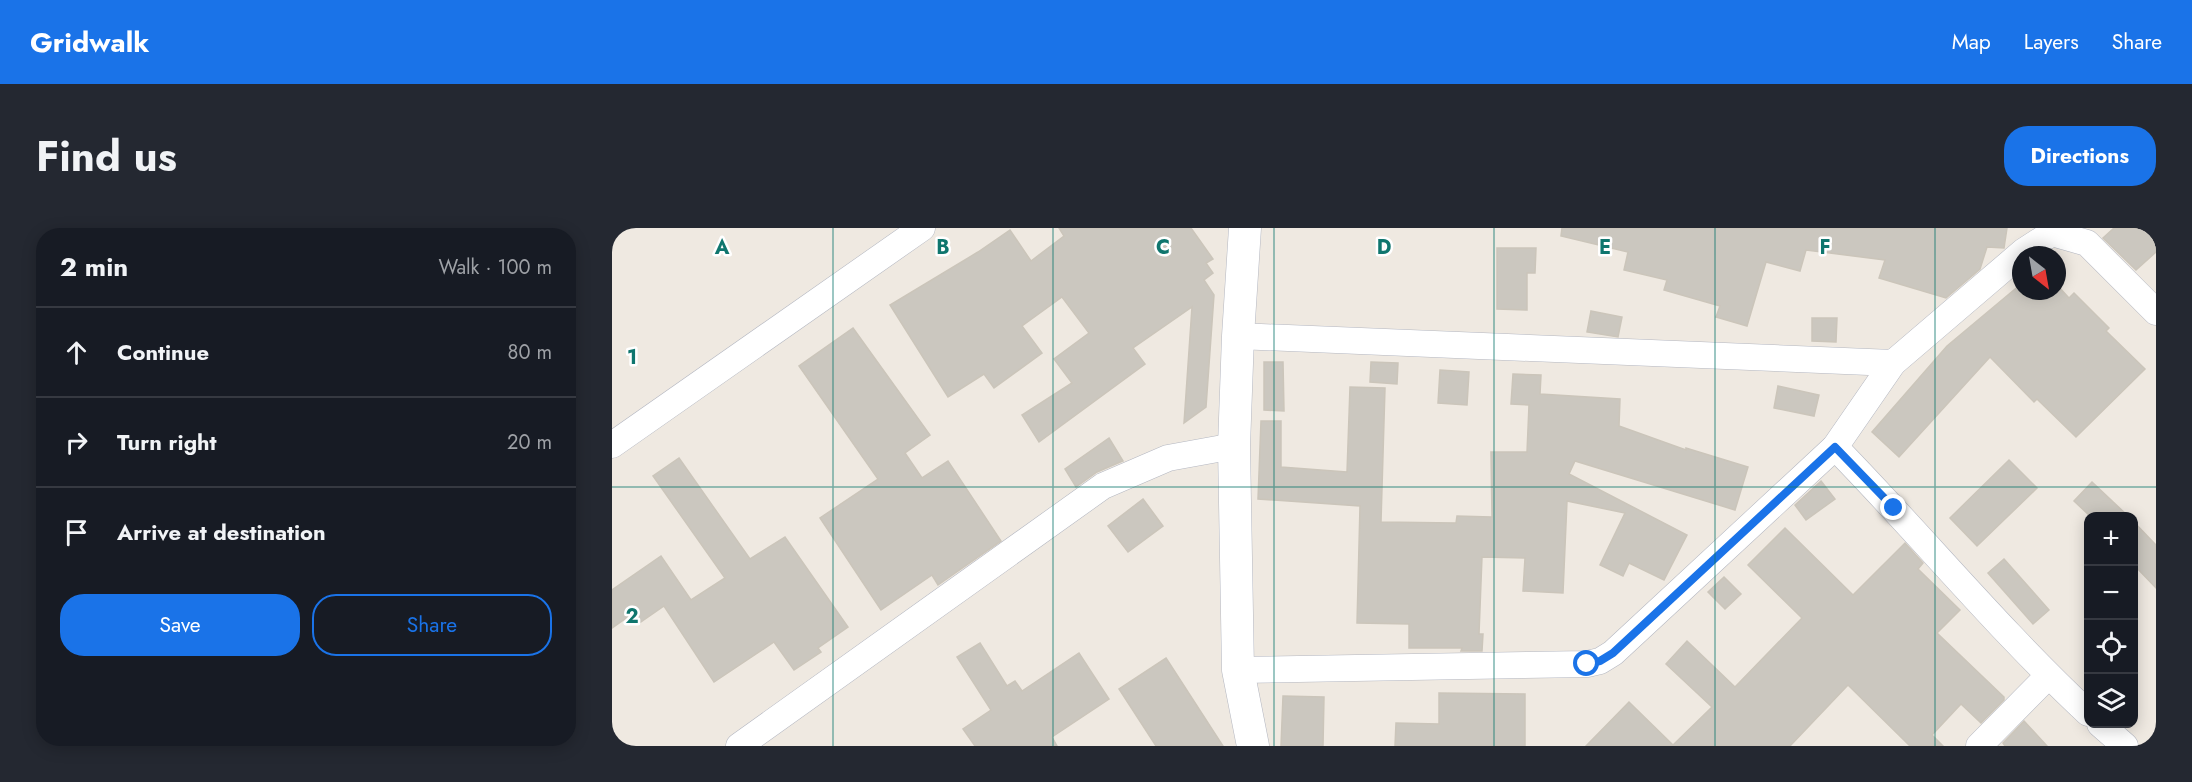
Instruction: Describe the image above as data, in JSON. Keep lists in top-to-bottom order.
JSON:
{
  "north": "bottom right",
  "page": {
    "header": "Gridwalk",
    "nav": ["Map", "Layers", "Share"],
    "title": "Find us",
    "buttons": [
      "Directions",
      ["Save", "Share"]
    ],
    "heading": ["2 min", "Walk · 100 m"],
    "list": [
      ["Continue", "80 m"],
      ["Turn right", "20 m"],
      "Arrive at destination"
    ],
    "map_buttons": ["+", "−"]
  },
  "grid": {
    "columns": [
      "A",
      "B",
      "C",
      "D",
      "E",
      "F"
    ],
    "rows": ["1", "2"]
  }
}
